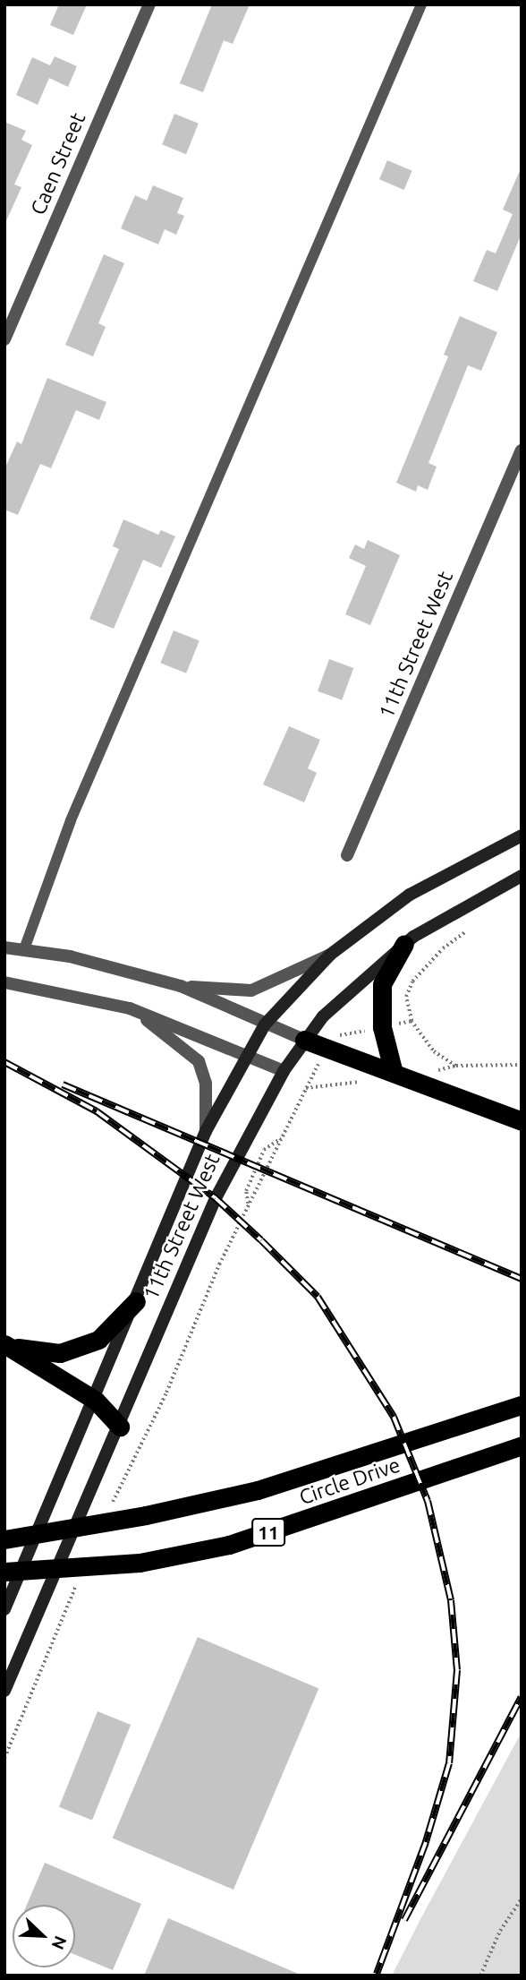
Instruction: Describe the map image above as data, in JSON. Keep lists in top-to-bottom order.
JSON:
{
  "streets": {
    "highway": ["Circle Drive", "11"],
    "main road": ["11th Street West"],
    "street": ["Caen Street"]
  },
  "north": "bottom right"
}
